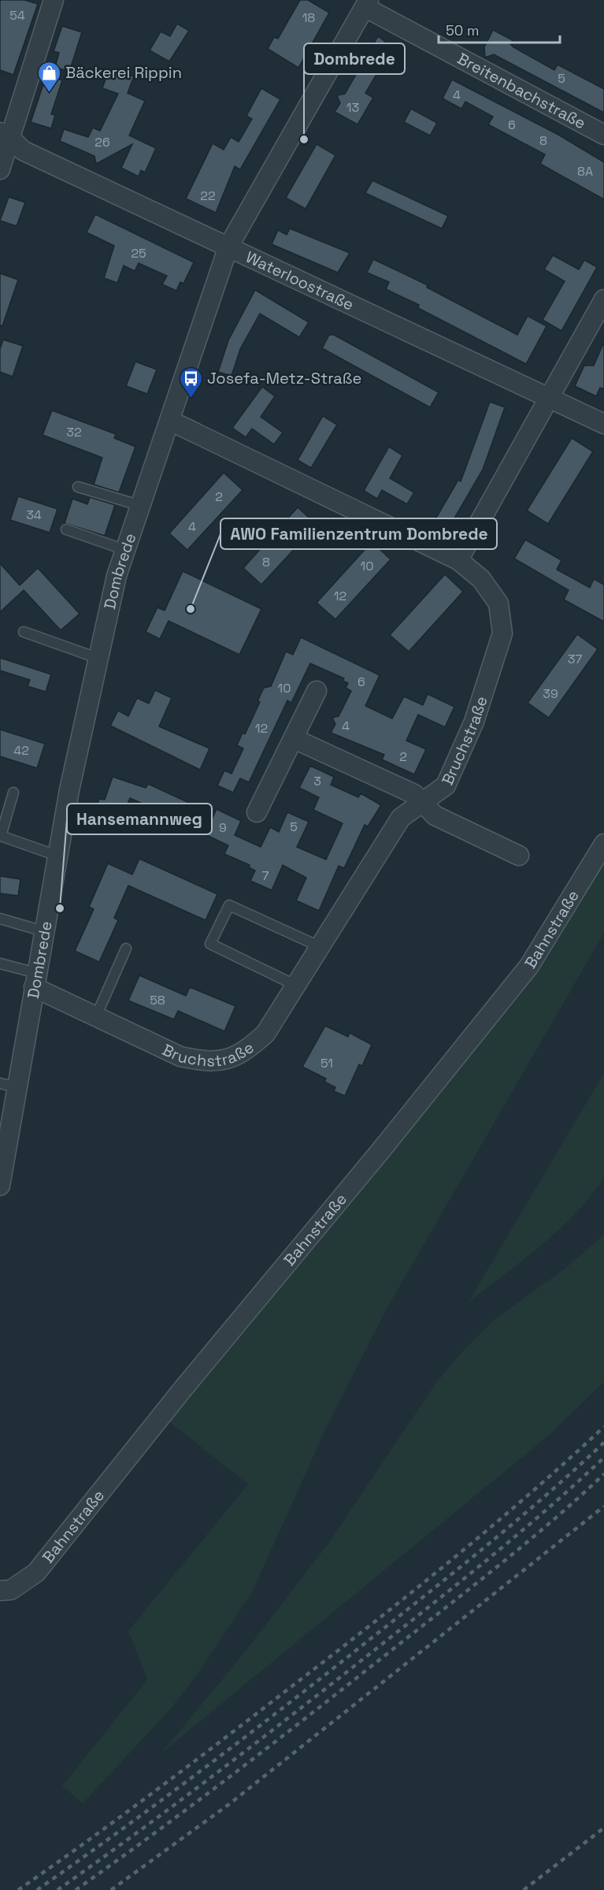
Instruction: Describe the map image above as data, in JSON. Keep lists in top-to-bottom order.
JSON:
{
  "streets": {
    "street": [
      "Breitenbachstraße",
      "Waterloostraße",
      "Dombrede",
      "Bruchstraße",
      "Bahnstraße"
    ]
  },
  "crossings": [
    ["Breitenbachstraße", "Dombrede"],
    ["Waterloostraße", "Dombrede"],
    ["Dombrede", "Bruchstraße"]
  ],
  "places": {
    "shop": ["Bäckerei Rippin"],
    "other": ["Dombrede", "AWO Familienzentrum Dombrede", "Hansemannweg"],
    "bus stop": ["Josefa-Metz-Straße"]
  },
  "house_numbers": [
    "54",
    "18",
    "5",
    "4",
    "13",
    "6",
    "8",
    "26",
    "8A",
    "22",
    "25",
    "32",
    "2",
    "34",
    "4",
    "8",
    "10",
    "12",
    "37",
    "6",
    "10",
    "39",
    "4",
    "12",
    "42",
    "2",
    "3",
    "5",
    "9",
    "7",
    "58",
    "51"
  ],
  "scale_bar": "50 m"
}
